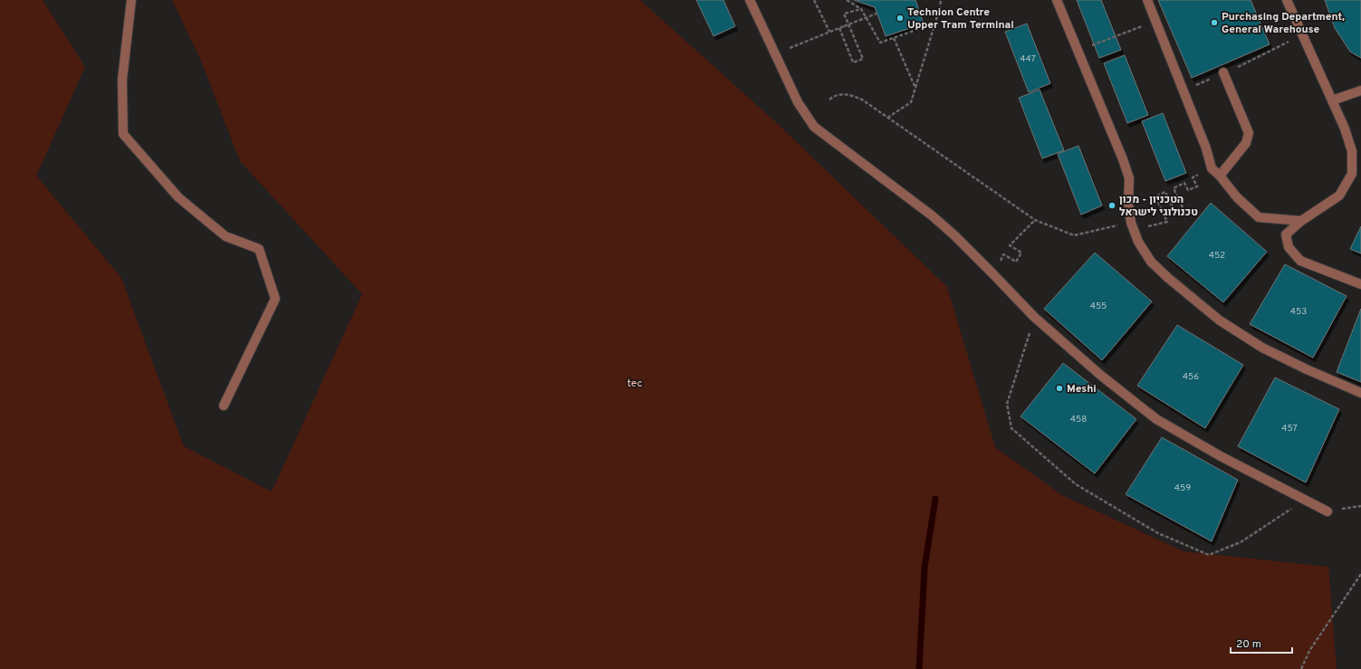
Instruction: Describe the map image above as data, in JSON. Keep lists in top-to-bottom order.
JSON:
{
  "parks": ["tec"],
  "places": [
    "Technion Centre Upper Tram Terminal",
    "Purchasing Department, General Warehouse",
    "הטכניון - מכון טכנולוגי לישראל",
    "Meshi"
  ],
  "house_numbers": [
    "447",
    "452",
    "455",
    "453",
    "456",
    "458",
    "457",
    "459"
  ],
  "scale_bar": "20 m"
}
